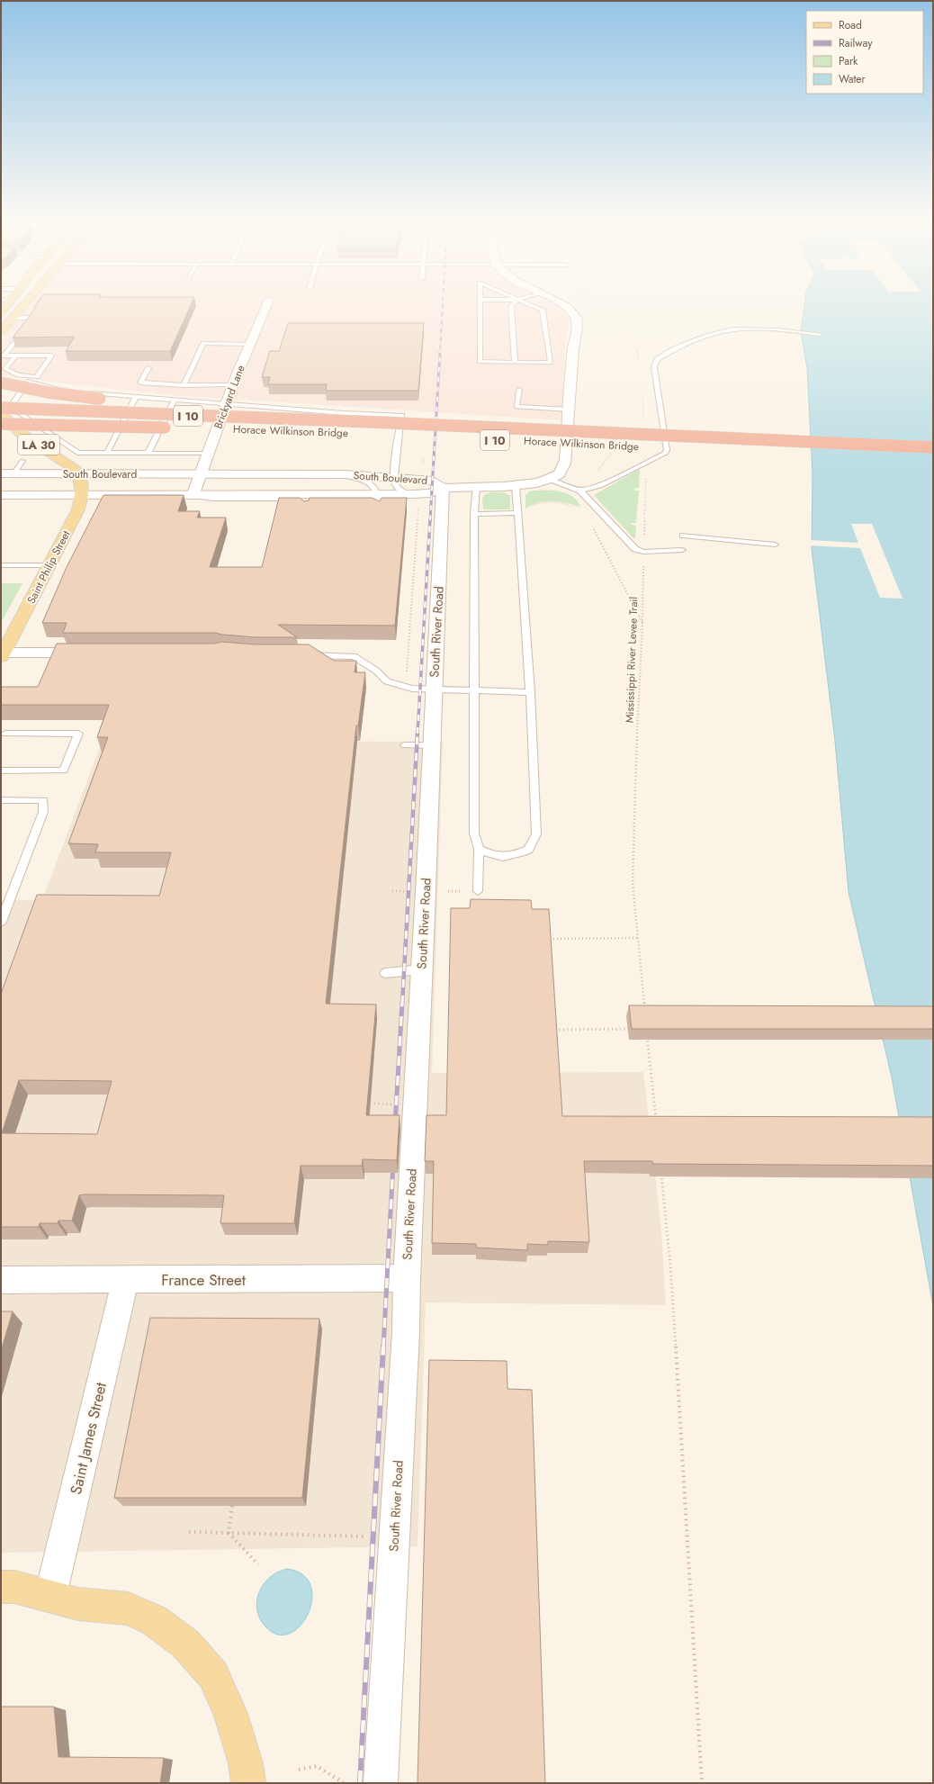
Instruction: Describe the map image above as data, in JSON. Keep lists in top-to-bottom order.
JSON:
{
  "streets": {
    "highway": ["I 10", "Horace Wilkinson Bridge"],
    "main road": ["LA 30", "Saint Philip Street"],
    "street": [
      "Brickyard Lane",
      "South Boulevard",
      "South River Road",
      "France Street",
      "Saint James Street"
    ],
    "path": ["Mississippi River Levee Trail"]
  },
  "crossings": [
    ["Brickyard Lane", "South Boulevard"],
    ["I 10", "Horace Wilkinson Bridge"],
    ["LA 30", "South Boulevard"],
    ["LA 30", "Saint Philip Street"],
    ["South Boulevard", "Saint Philip Street"],
    ["South Boulevard", "South River Road"],
    ["South River Road", "France Street"],
    ["France Street", "Saint James Street"]
  ],
  "legend": [
    "Road",
    "Railway",
    "Park",
    "Water"
  ]
}
